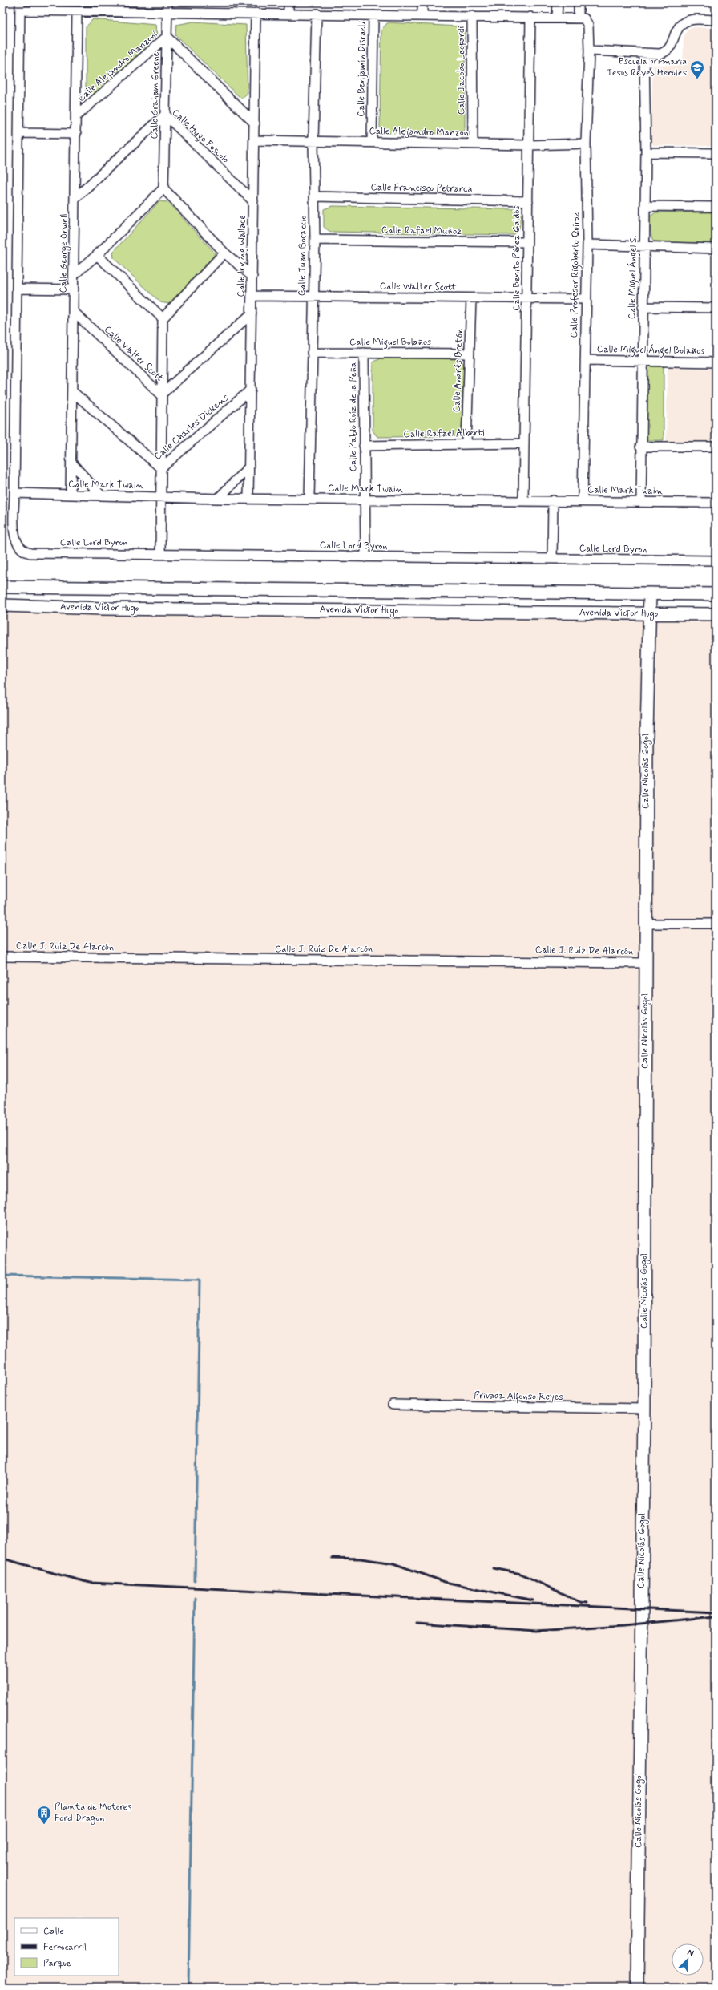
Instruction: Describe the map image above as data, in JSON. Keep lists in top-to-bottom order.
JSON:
{
  "streets": {
    "street": [
      "Calle Alejandro Manzoni",
      "Calle Benjamín Disraeli",
      "Calle Jacobo Leopardi",
      "Calle Graham Greene",
      "Calle Hugo Foscolo",
      "Calle Francisco Petrarca",
      "Calle Rafael Muñoz",
      "Calle George Orwell",
      "Calle Irving Wallace",
      "Calle Juan Bocaccio",
      "Calle Benito Pérez Galdós",
      "Calle Profesor Rigoberto Quiroz",
      "Calle Miguel Ángel S.",
      "Calle Walter Scott",
      "Calle Miguel Bolaños",
      "Calle Miguel Ángel Bolaños",
      "Calle Andrés Bretón",
      "Calle Pablo Ruíz de la Peña",
      "Calle Charles Dickens",
      "Calle Rafael Alberti",
      "Calle Mark Twain",
      "Calle Lord Byron",
      "Avenida Víctor Hugo",
      "Calle Nicolás Gogol",
      "Calle J. Ruíz De Alarcón",
      "Privada Alfonso Reyes"
    ]
  },
  "crossings": [
    ["Calle Alejandro Manzoni", "Calle Benjamín Disraeli"],
    ["Calle Alejandro Manzoni", "Calle Jacobo Leopardi"],
    ["Calle Alejandro Manzoni", "Calle Graham Greene"],
    ["Calle Alejandro Manzoni", "Calle George Orwell"],
    ["Calle Alejandro Manzoni", "Calle Irving Wallace"],
    ["Calle Alejandro Manzoni", "Calle Juan Bocaccio"],
    ["Calle Alejandro Manzoni", "Calle Benito Pérez Galdós"],
    ["Calle Alejandro Manzoni", "Calle Profesor Rigoberto Quiroz"],
    ["Calle Graham Greene", "Calle Hugo Foscolo"],
    ["Calle Hugo Foscolo", "Calle George Orwell"],
    ["Calle Hugo Foscolo", "Calle Irving Wallace"],
    ["Calle Francisco Petrarca", "Calle Juan Bocaccio"],
    ["Calle Francisco Petrarca", "Calle Benito Pérez Galdós"],
    ["Calle Rafael Muñoz", "Calle Juan Bocaccio"],
    ["Calle Rafael Muñoz", "Calle Benito Pérez Galdós"],
    ["Calle George Orwell", "Calle Walter Scott"],
    ["Calle George Orwell", "Calle Charles Dickens"],
    ["Calle George Orwell", "Calle Mark Twain"],
    ["Calle Irving Wallace", "Calle Walter Scott"],
    ["Calle Irving Wallace", "Calle Charles Dickens"],
    ["Calle Irving Wallace", "Calle Mark Twain"],
    ["Calle Juan Bocaccio", "Calle Walter Scott"],
    ["Calle Juan Bocaccio", "Calle Miguel Bolaños"],
    ["Calle Juan Bocaccio", "Calle Mark Twain"],
    ["Calle Benito Pérez Galdós", "Calle Walter Scott"],
    ["Calle Benito Pérez Galdós", "Calle Rafael Alberti"],
    ["Calle Benito Pérez Galdós", "Calle Mark Twain"],
    ["Calle Profesor Rigoberto Quiroz", "Calle Walter Scott"],
    ["Calle Profesor Rigoberto Quiroz", "Calle Miguel Ángel Bolaños"],
    ["Calle Profesor Rigoberto Quiroz", "Calle Mark Twain"],
    ["Calle Miguel Ángel S.", "Calle Miguel Ángel Bolaños"],
    ["Calle Miguel Ángel S.", "Calle Mark Twain"],
    ["Calle Walter Scott", "Calle Andrés Bretón"],
    ["Calle Miguel Bolaños", "Calle Andrés Bretón"],
    ["Calle Miguel Bolaños", "Calle Pablo Ruíz de la Peña"],
    ["Calle Andrés Bretón", "Calle Rafael Alberti"],
    ["Calle Pablo Ruíz de la Peña", "Calle Rafael Alberti"],
    ["Calle Pablo Ruíz de la Peña", "Calle Mark Twain"],
    ["Calle Pablo Ruíz de la Peña", "Calle Lord Byron"],
    ["Calle Mark Twain", "Calle Lord Byron"],
    ["Avenida Víctor Hugo", "Calle Nicolás Gogol"],
    ["Calle Nicolás Gogol", "Calle J. Ruíz De Alarcón"],
    ["Calle Nicolás Gogol", "Privada Alfonso Reyes"]
  ],
  "places": {
    "school or university": ["Escuela primaria Jesus Reyes Heroles"],
    "building": ["Planta de Motores Ford Dragon"]
  },
  "legend": ["Calle", "Ferrocarril", "Parque"],
  "north": "top right"
}
